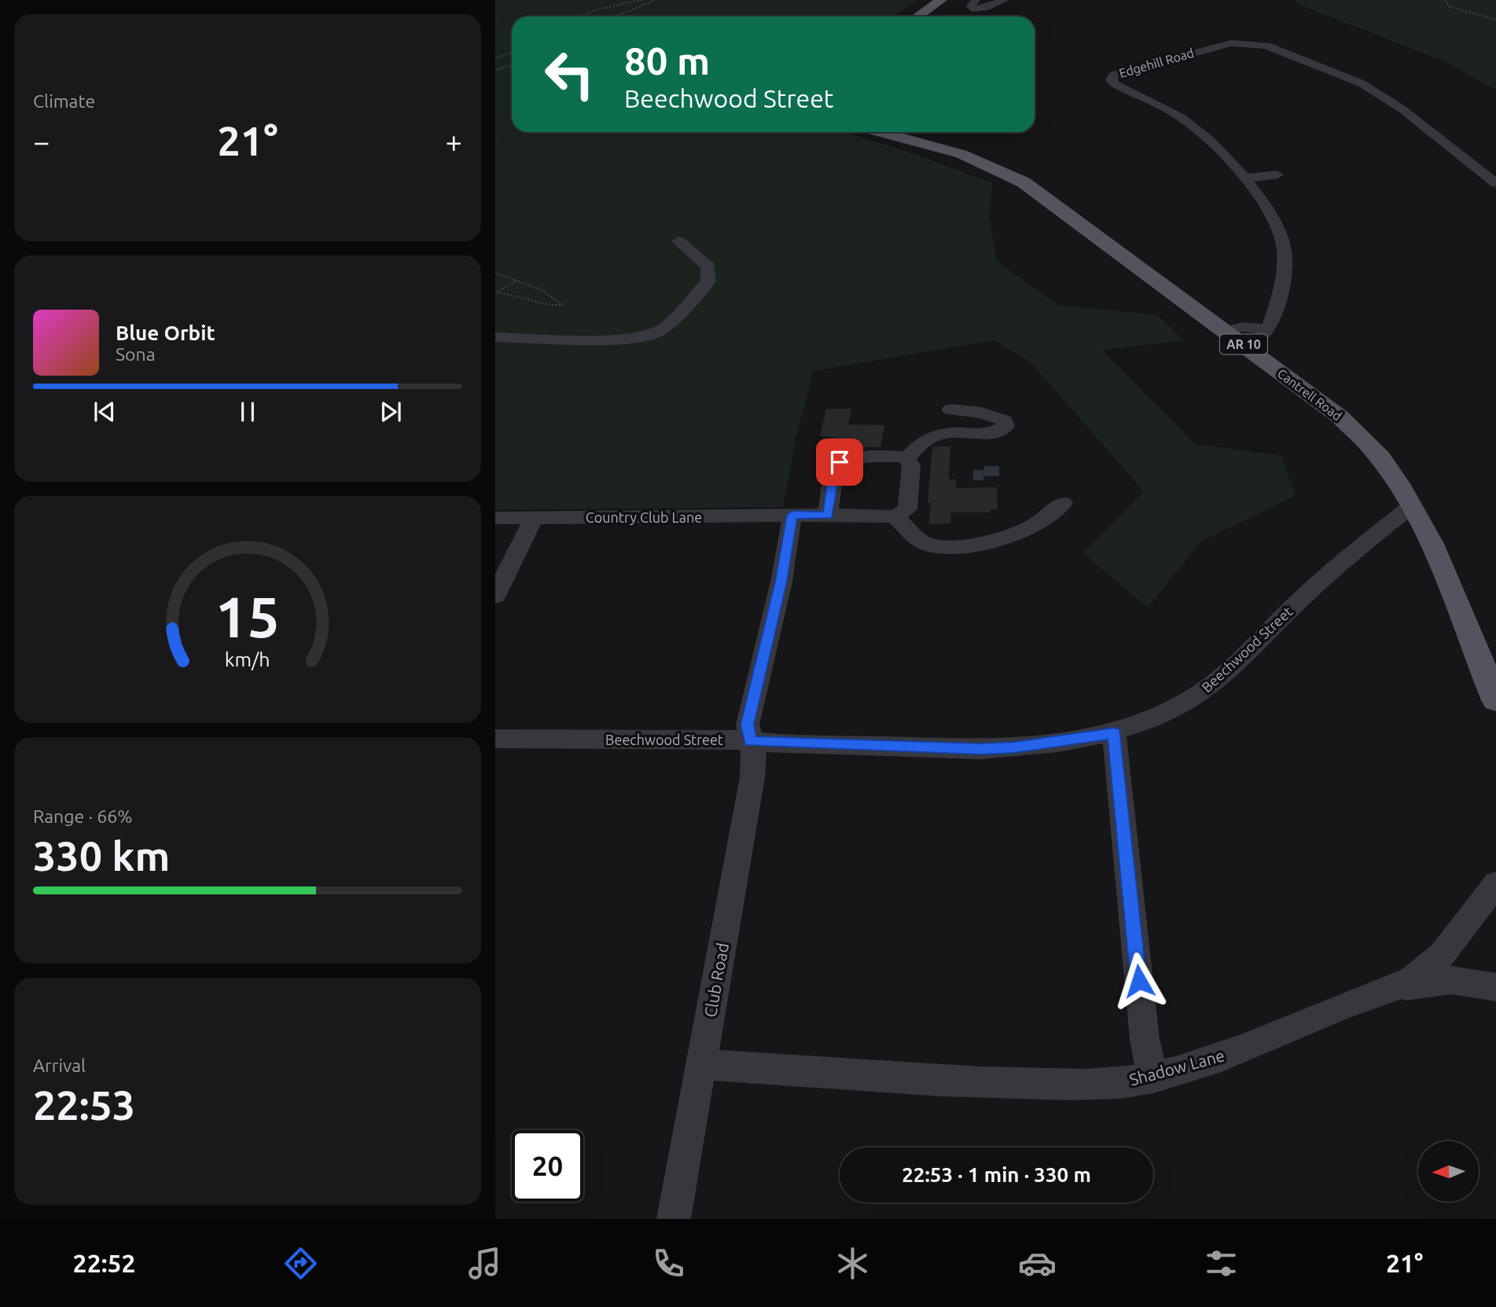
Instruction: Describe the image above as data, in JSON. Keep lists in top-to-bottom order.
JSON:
{
  "streets": {
    "main road": ["AR 10", "Cantrell Road"],
    "street": [
      "Edgehill Road",
      "Country Club Lane",
      "Beechwood Street",
      "Club Road",
      "Shadow Lane"
    ]
  },
  "crossings": [
    ["Cantrell Road", "Beechwood Street"],
    ["Beechwood Street", "Club Road"],
    ["Club Road", "Shadow Lane"]
  ],
  "north": "left",
  "page": {
    "tile": [
      "Climate",
      ["Range · 66%", "330 km"],
      ["Arrival", "22:53"]
    ],
    "turn": ["80 m", "Beechwood Street"],
    "heat": ["−", "21°", "+"],
    "song": ["Blue Orbit", "Sona"],
    "limit": "20",
    "trip": "22:53 · 1 min · 330 m",
    "tabs": ["22:52", "21°"],
    "gauge": ["15", "km/h"]
  }
}
